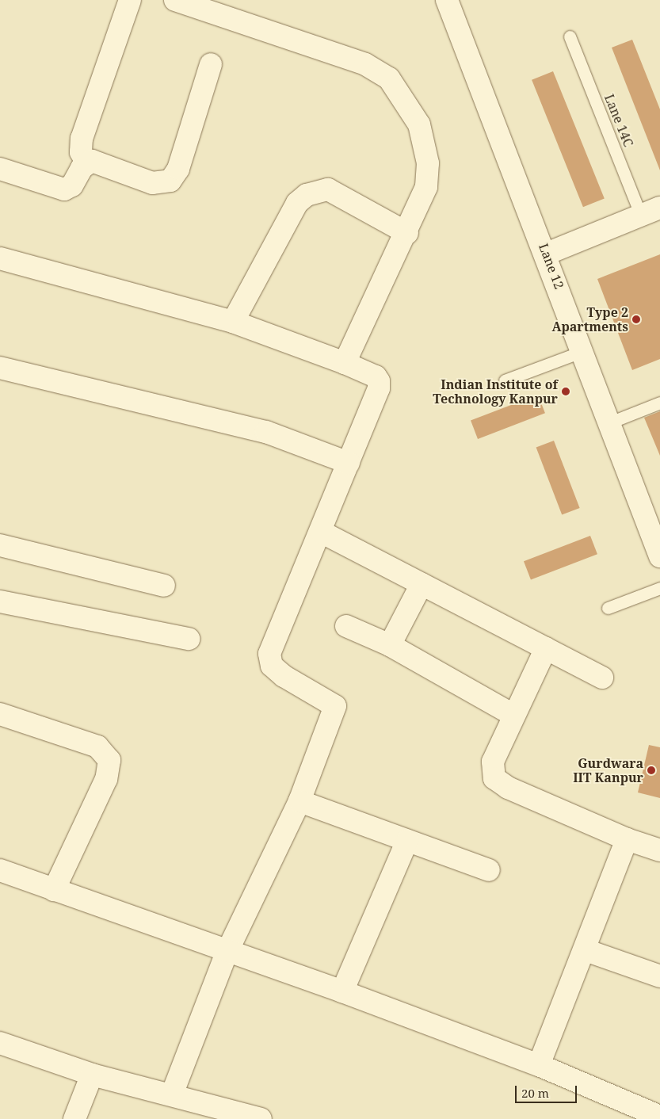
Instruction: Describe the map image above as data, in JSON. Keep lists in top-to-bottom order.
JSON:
{
  "streets": {
    "street": ["Lane 12"],
    "lane": ["Lane 14C"]
  },
  "places": ["Type 2 Apartments", "Indian Institute of Technology Kanpur", "Gurdwara IIT Kanpur"],
  "scale_bar": "20 m"
}
